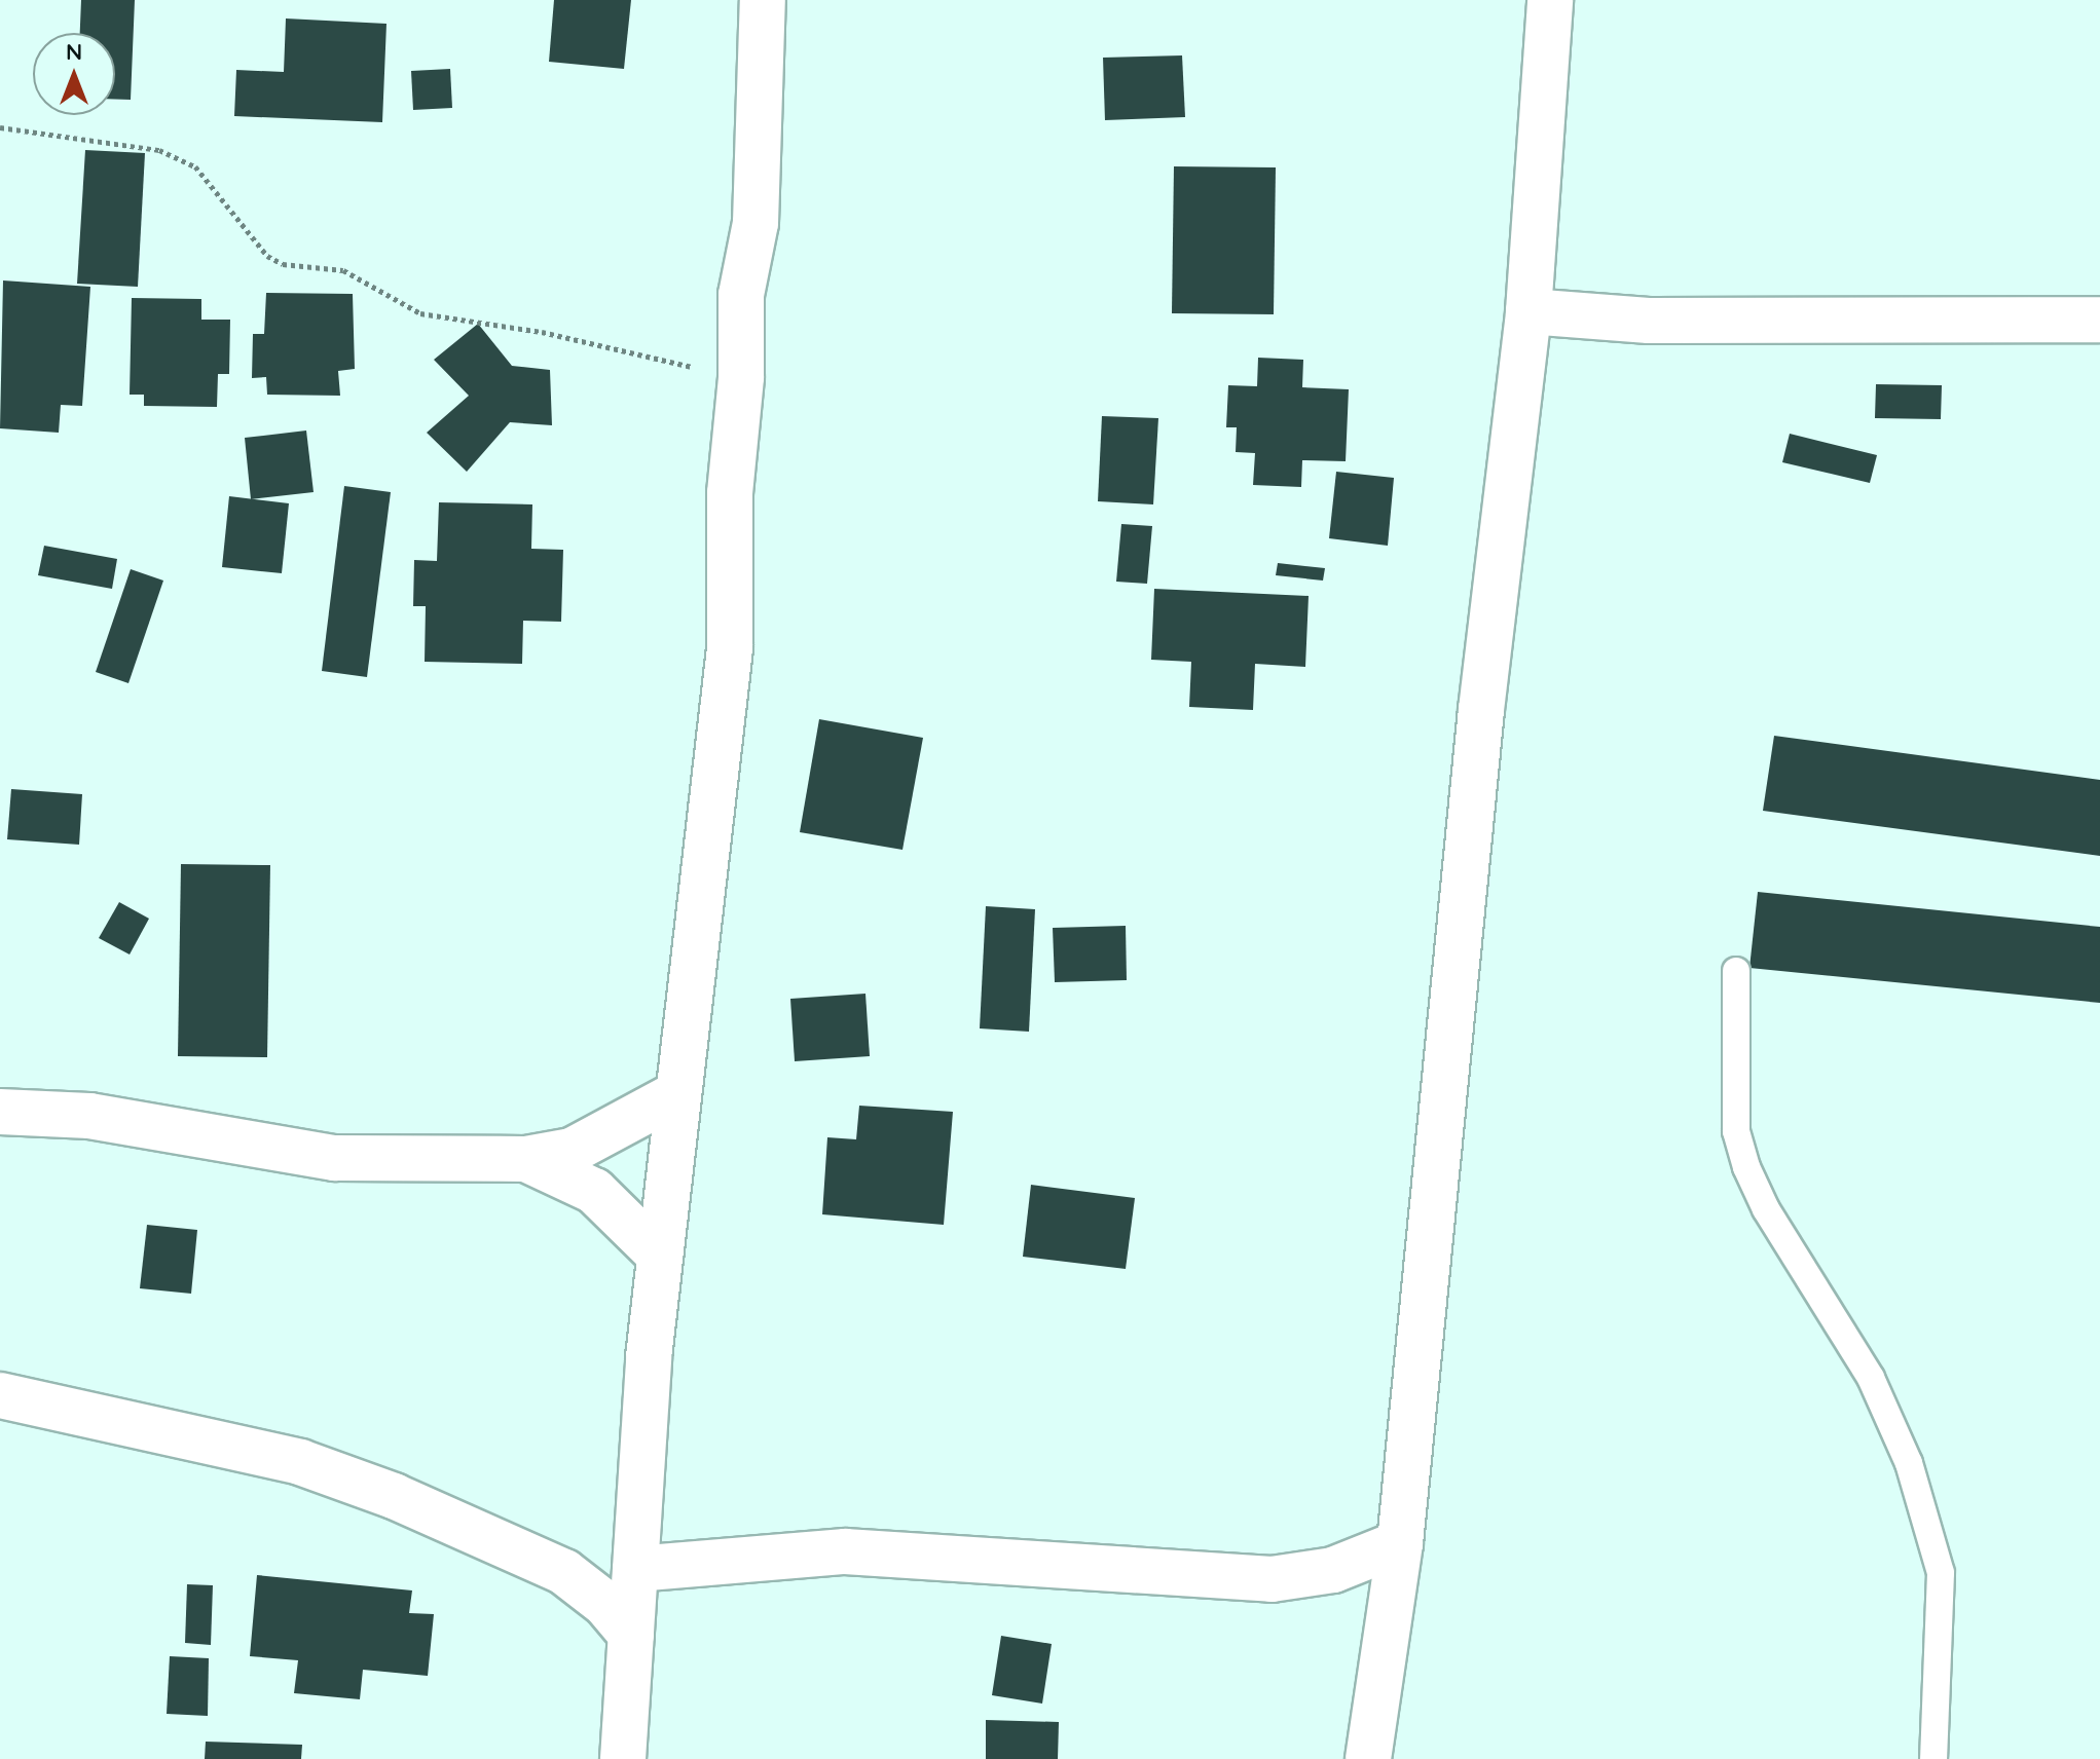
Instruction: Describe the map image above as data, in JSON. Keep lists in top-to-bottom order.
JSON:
{
  "north": "top"
}
